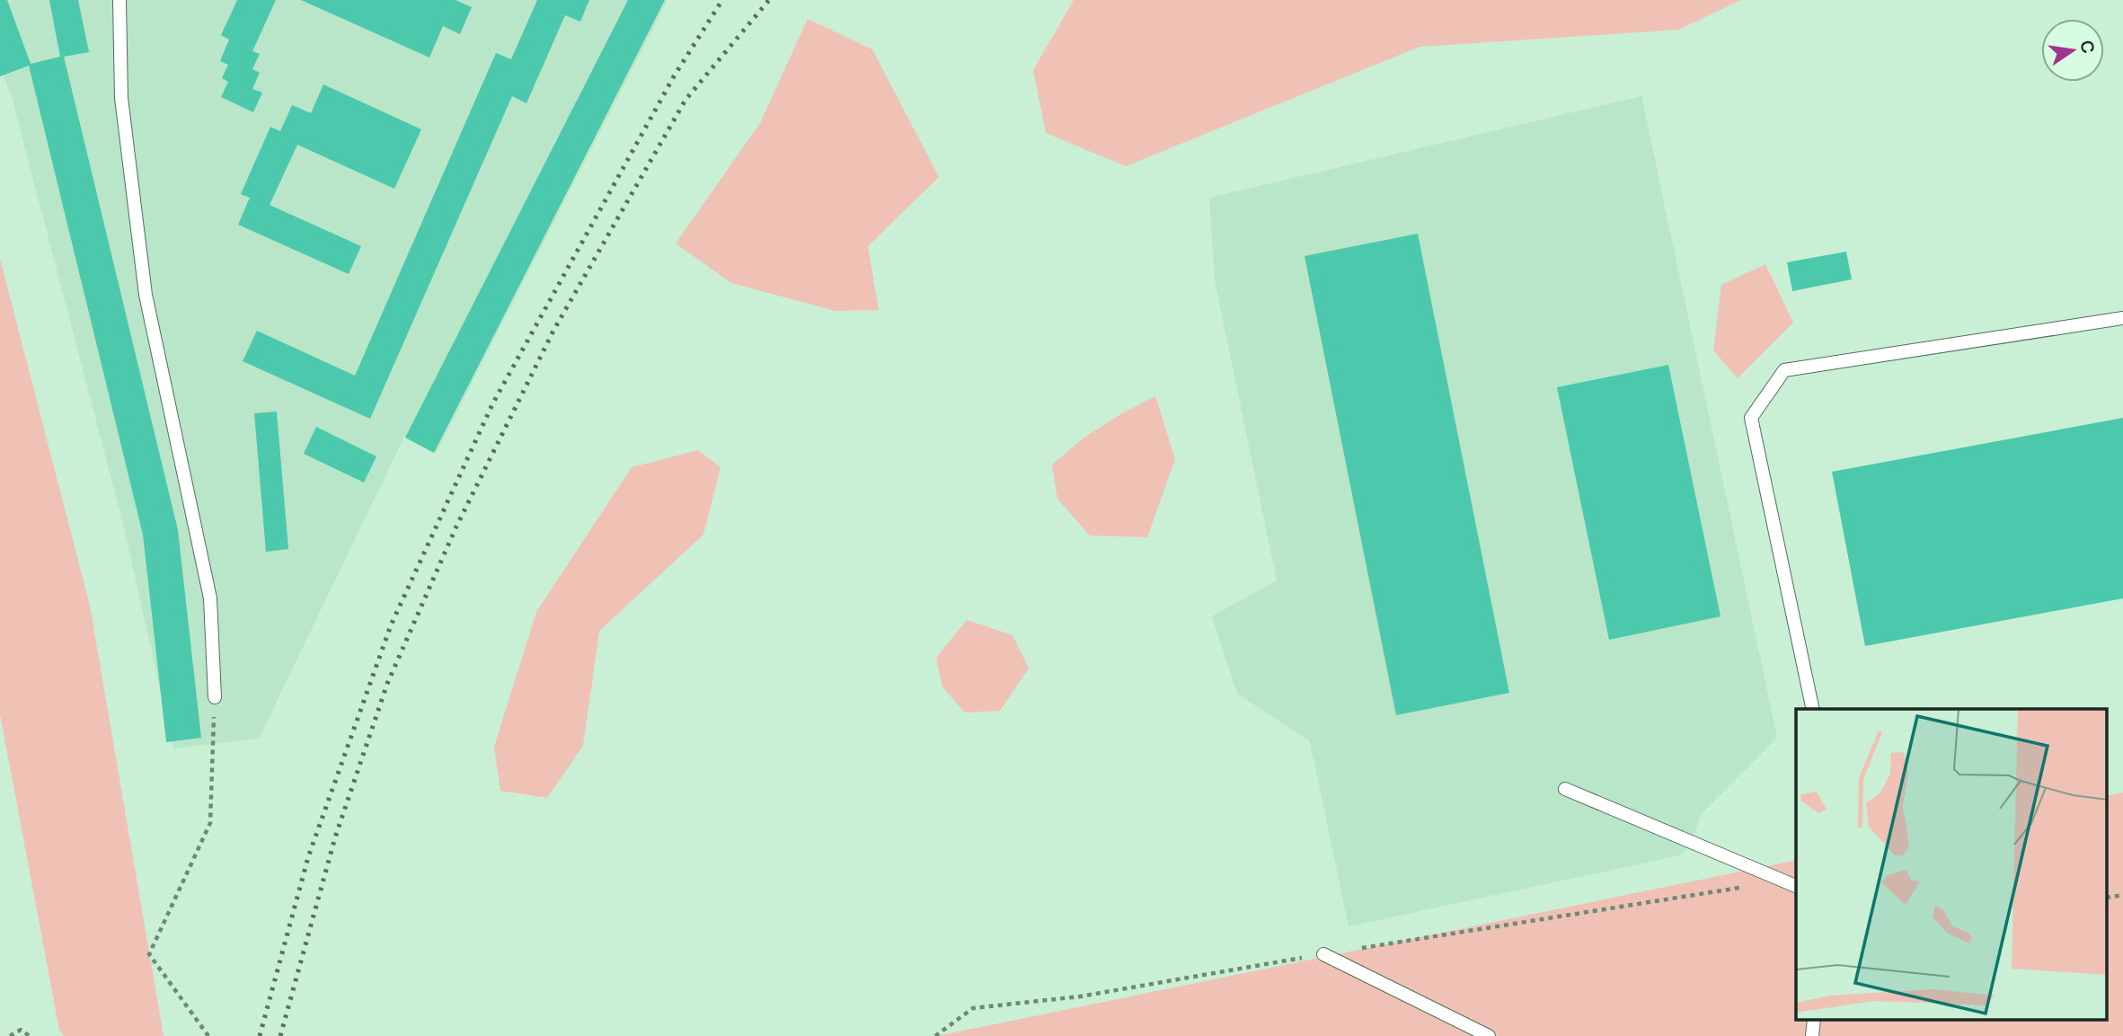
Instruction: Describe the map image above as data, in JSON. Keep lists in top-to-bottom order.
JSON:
{
  "north": "right"
}
